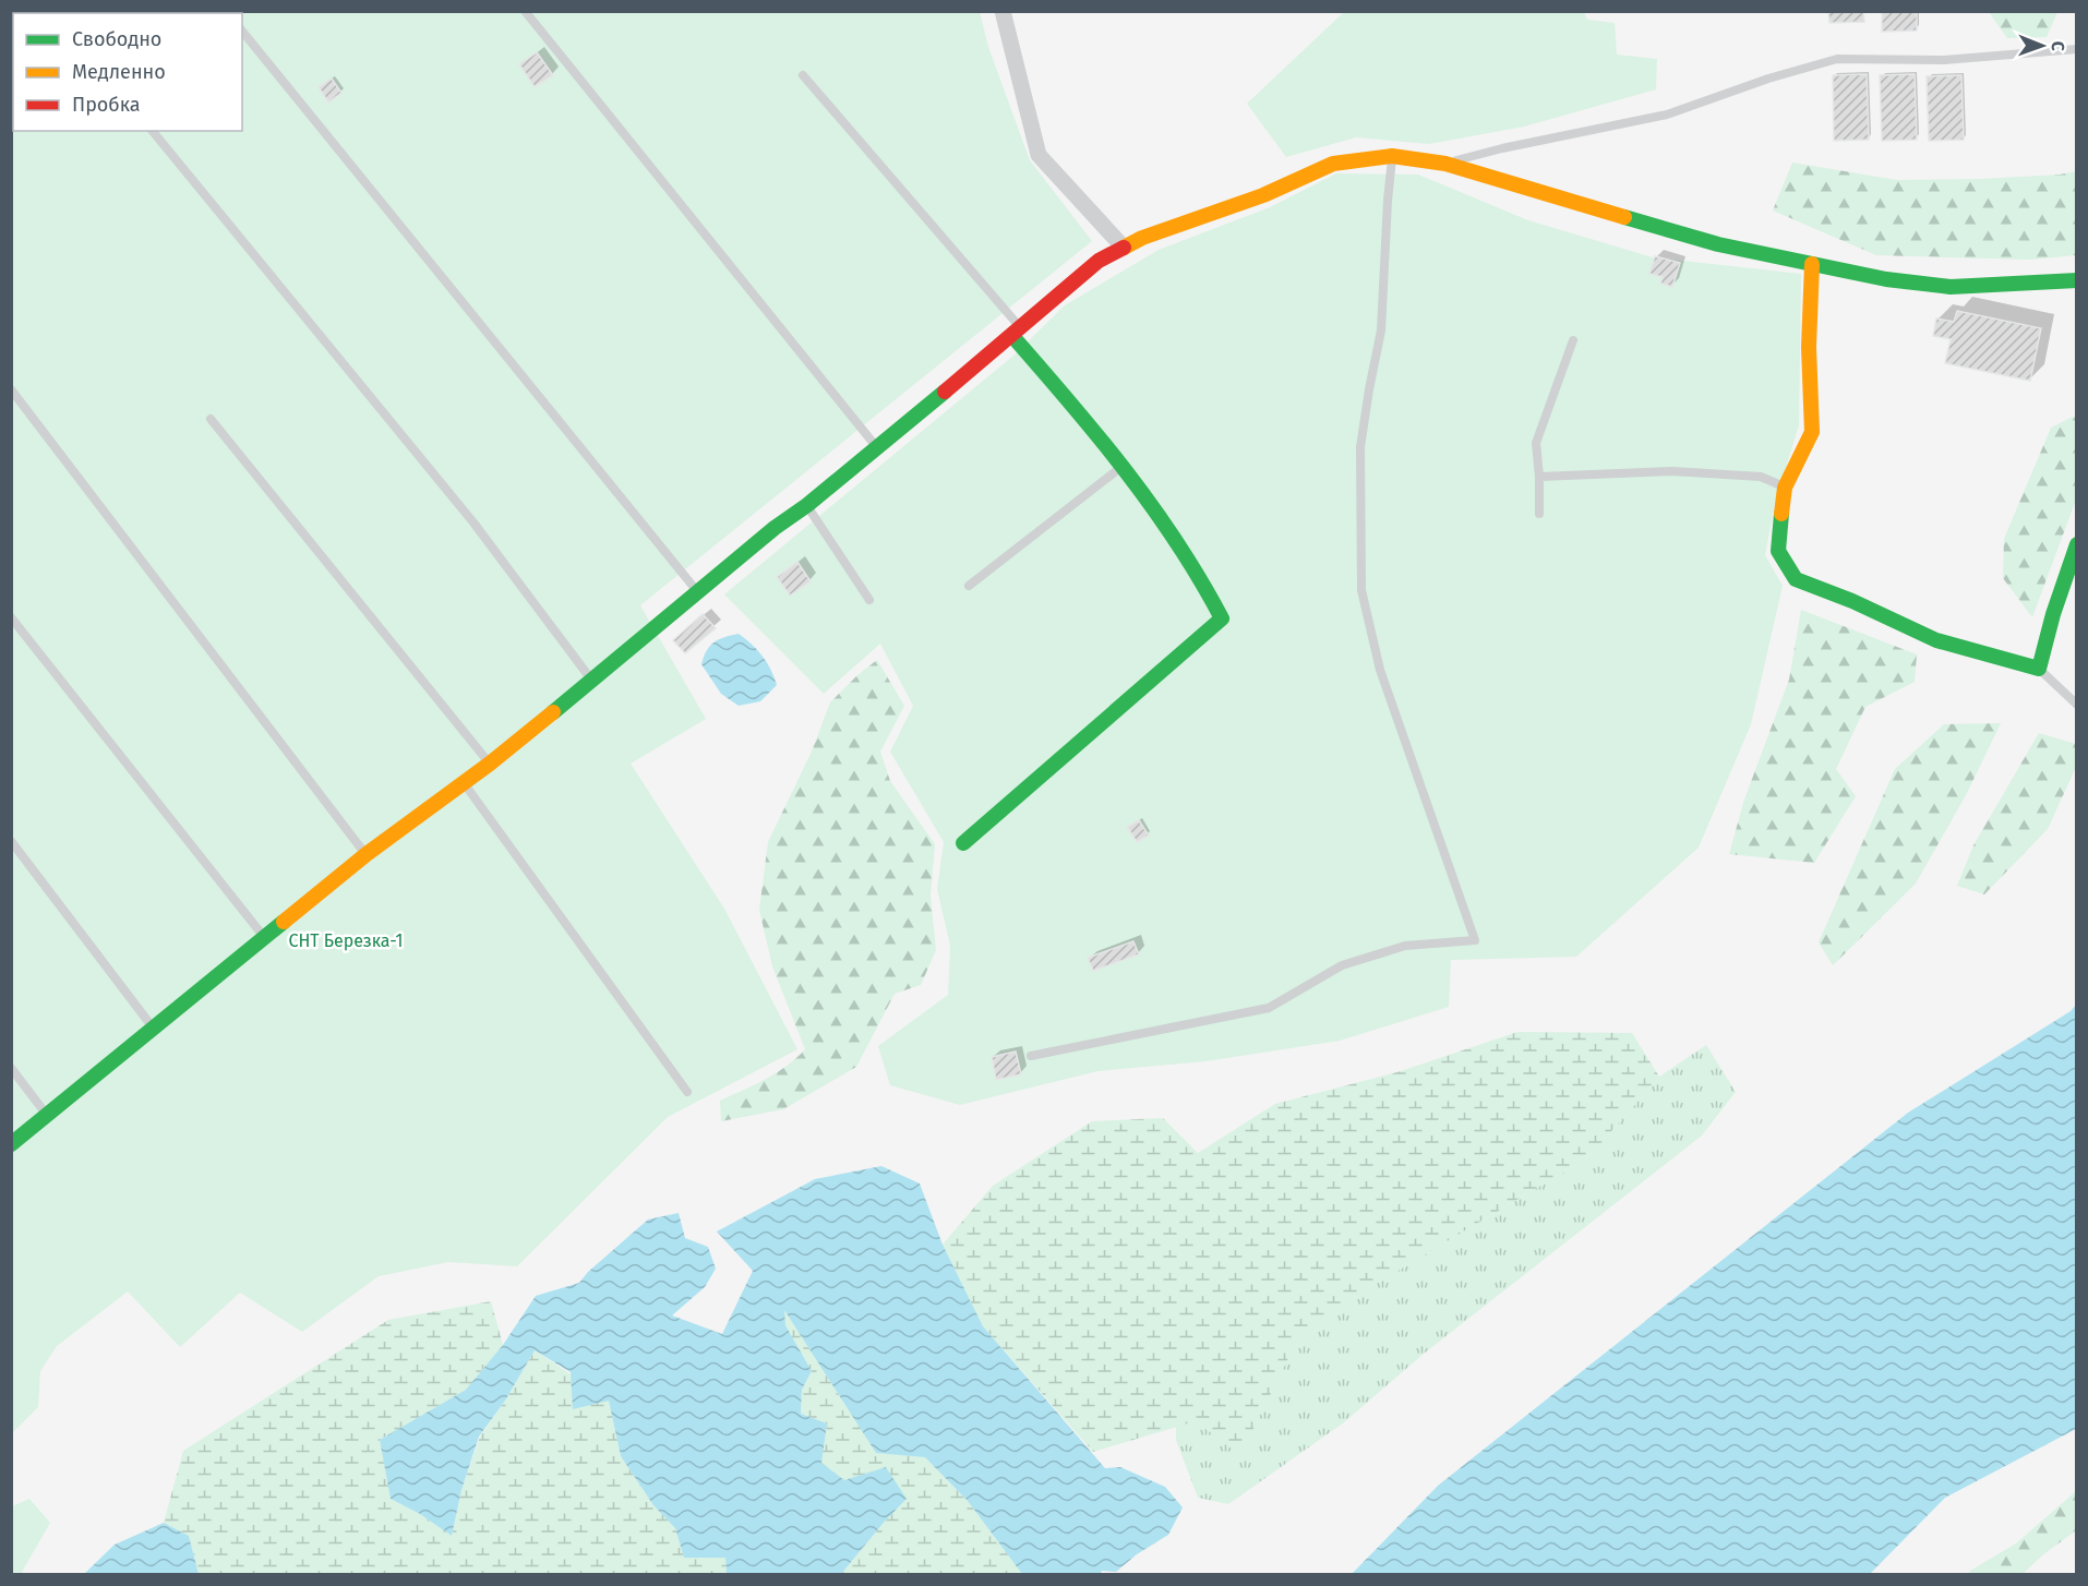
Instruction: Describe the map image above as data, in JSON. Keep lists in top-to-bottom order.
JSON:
{
  "parks": ["СНТ Березка-1"],
  "legend": ["Свободно", "Медленно", "Пробка"],
  "north": "right"
}
